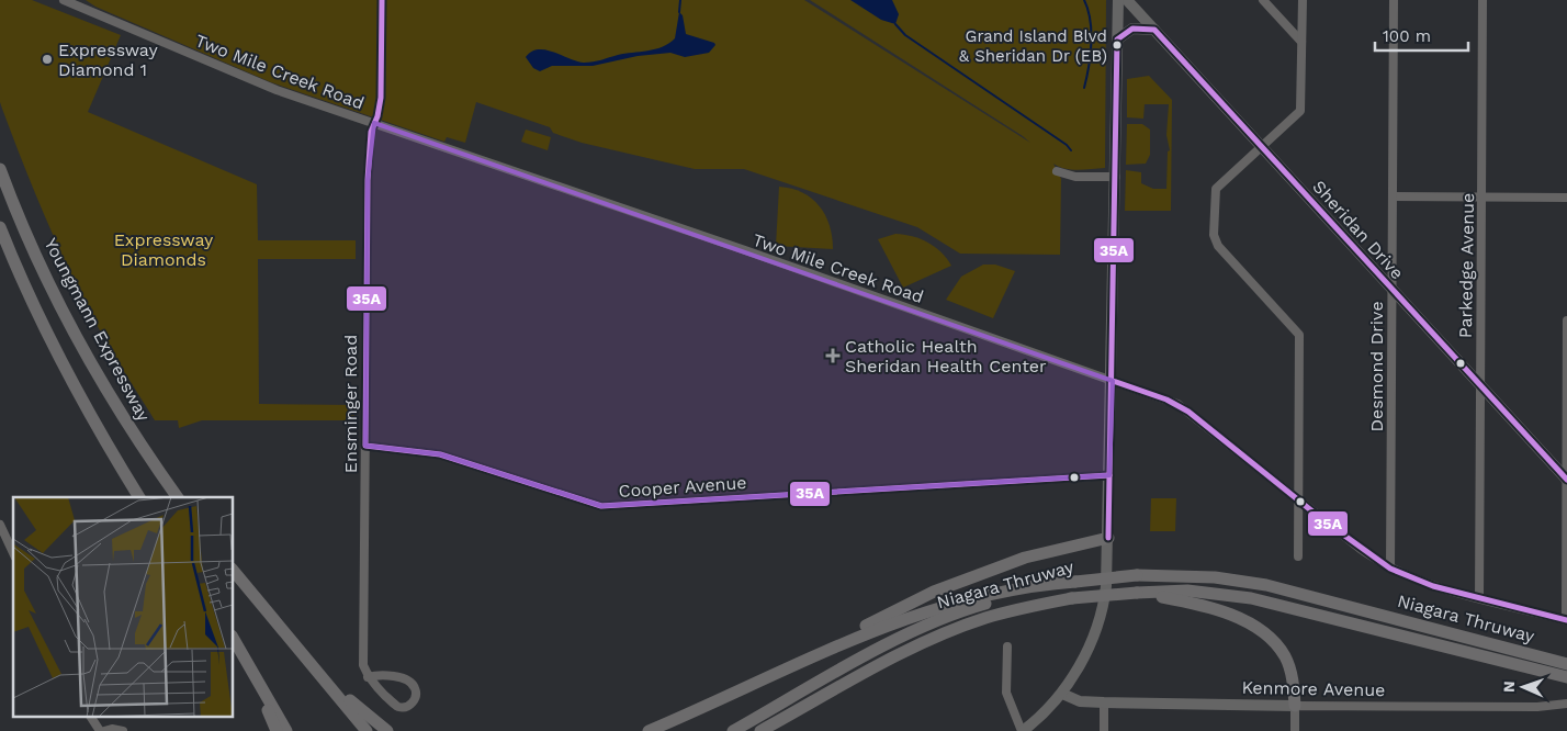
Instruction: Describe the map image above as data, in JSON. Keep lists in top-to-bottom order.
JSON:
{
  "streets": {
    "highway": ["Youngmann Expressway", "Niagara Thruway"],
    "main road": ["Sheridan Drive", "Kenmore Avenue"],
    "street": [
      "Two Mile Creek Road",
      "Parkedge Avenue",
      "Desmond Drive",
      "Ensminger Road",
      "Cooper Avenue"
    ]
  },
  "crossings": [
    ["Two Mile Creek Road", "Parkedge Avenue"],
    ["Two Mile Creek Road", "Desmond Drive"],
    ["Two Mile Creek Road", "Ensminger Road"],
    ["Sheridan Drive", "Parkedge Avenue"],
    ["Sheridan Drive", "Desmond Drive"],
    ["Ensminger Road", "Cooper Avenue"]
  ],
  "parks": ["Expressway Diamonds"],
  "places": {
    "other": ["Grand Island Blvd & Sheridan Dr (EB)", "Expressway Diamond 1"],
    "health": ["Catholic Health Sheridan Health Center"]
  },
  "lines": ["transit line 35A"],
  "scale_bar": "100 m",
  "north": "left"
}
